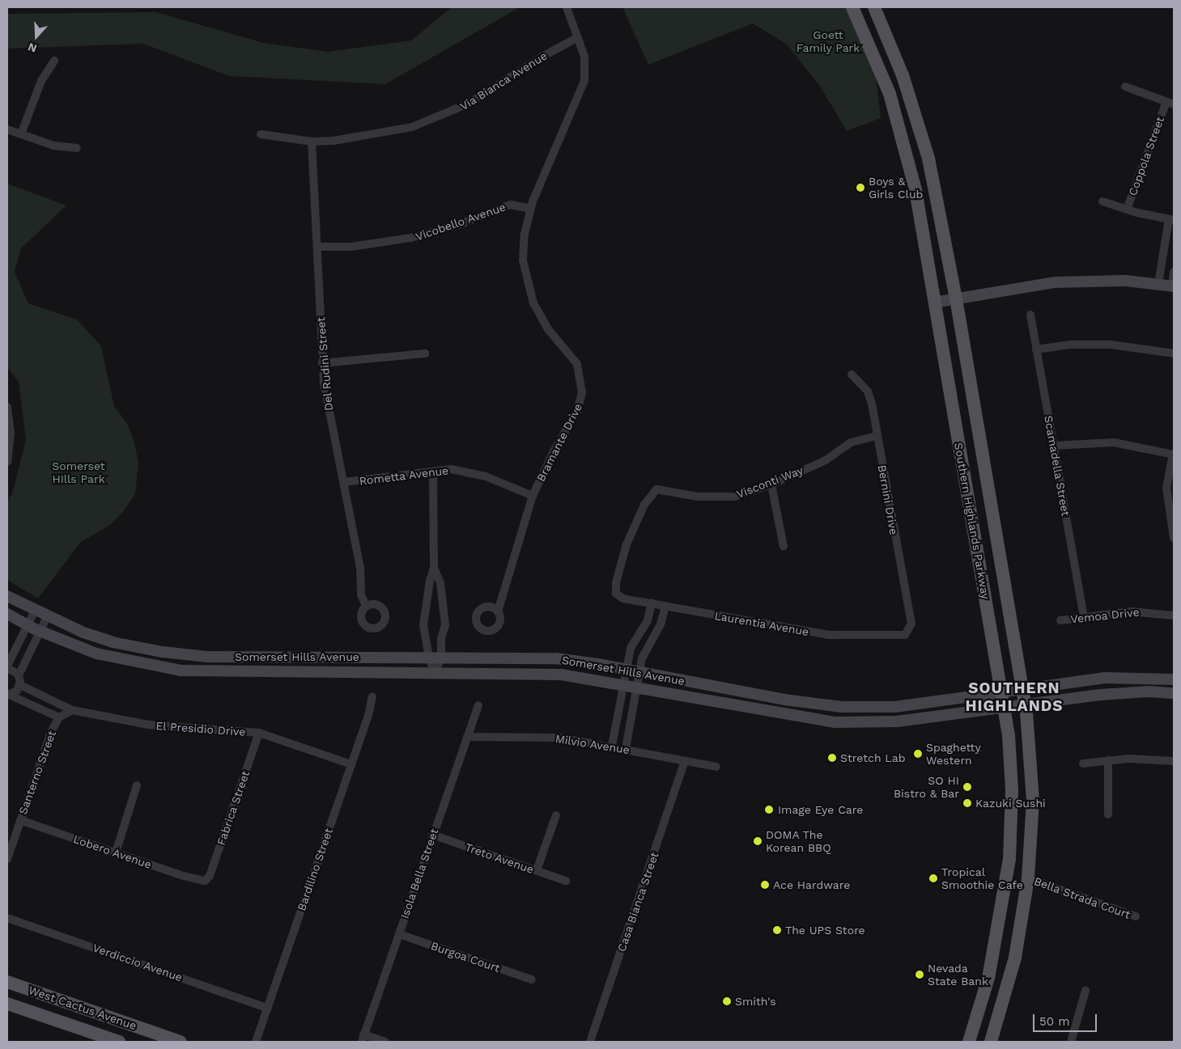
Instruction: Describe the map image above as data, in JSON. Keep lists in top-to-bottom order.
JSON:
{
  "streets": {
    "main road": ["Southern Highlands Parkway", "Somerset Hills Avenue", "West Cactus Avenue"],
    "street": [
      "Via Bianca Avenue",
      "Coppola Street",
      "Vicobello Avenue",
      "Del Rudini Street",
      "Bramante Drive",
      "Scamadella Street",
      "Rometta Avenue",
      "Visconti Way",
      "Bernini Drive",
      "Vemoa Drive",
      "Laurentia Avenue",
      "El Presidio Drive",
      "Milvio Avenue",
      "Santerno Street",
      "Fabrica Street",
      "Lobero Avenue",
      "Treto Avenue",
      "Bardilino Street",
      "Isola Bella Street",
      "Bella Strada Court",
      "Casa Bianca Street",
      "Burgoa Court",
      "Verdiccio Avenue"
    ]
  },
  "crossings": [
    ["Via Bianca Avenue", "Del Rudini Street"],
    ["Via Bianca Avenue", "Bramante Drive"],
    ["Vicobello Avenue", "Del Rudini Street"],
    ["Vicobello Avenue", "Bramante Drive"],
    ["Del Rudini Street", "Rometta Avenue"],
    ["Bramante Drive", "Rometta Avenue"],
    ["Scamadella Street", "Vemoa Drive"],
    ["Visconti Way", "Bernini Drive"],
    ["Visconti Way", "Laurentia Avenue"],
    ["Bernini Drive", "Laurentia Avenue"],
    ["Southern Highlands Parkway", "Somerset Hills Avenue"],
    ["Southern Highlands Parkway", "Bella Strada Court"],
    ["El Presidio Drive", "Santerno Street"],
    ["El Presidio Drive", "Fabrica Street"],
    ["El Presidio Drive", "Bardilino Street"],
    ["Milvio Avenue", "Isola Bella Street"],
    ["Milvio Avenue", "Casa Bianca Street"],
    ["Santerno Street", "Lobero Avenue"],
    ["Fabrica Street", "Lobero Avenue"],
    ["Treto Avenue", "Isola Bella Street"],
    ["Bardilino Street", "Verdiccio Avenue"],
    ["Isola Bella Street", "Burgoa Court"]
  ],
  "districts": ["SOUTHERN HIGHLANDS"],
  "parks": ["Goett Family Park", "Somerset HIlls Park"],
  "places": [
    "Boys & Girls Club",
    "Spaghetty Western",
    "Stretch Lab",
    "SO HI Bistro & Bar",
    "Kazuki Sushi",
    "Image Eye Care",
    "DOMA The Korean BBQ",
    "Tropical Smoothie Cafe",
    "Ace Hardware",
    "The UPS Store",
    "Nevada State Bank",
    "Smith's"
  ],
  "scale_bar": "50 m",
  "north": "bottom"
}
